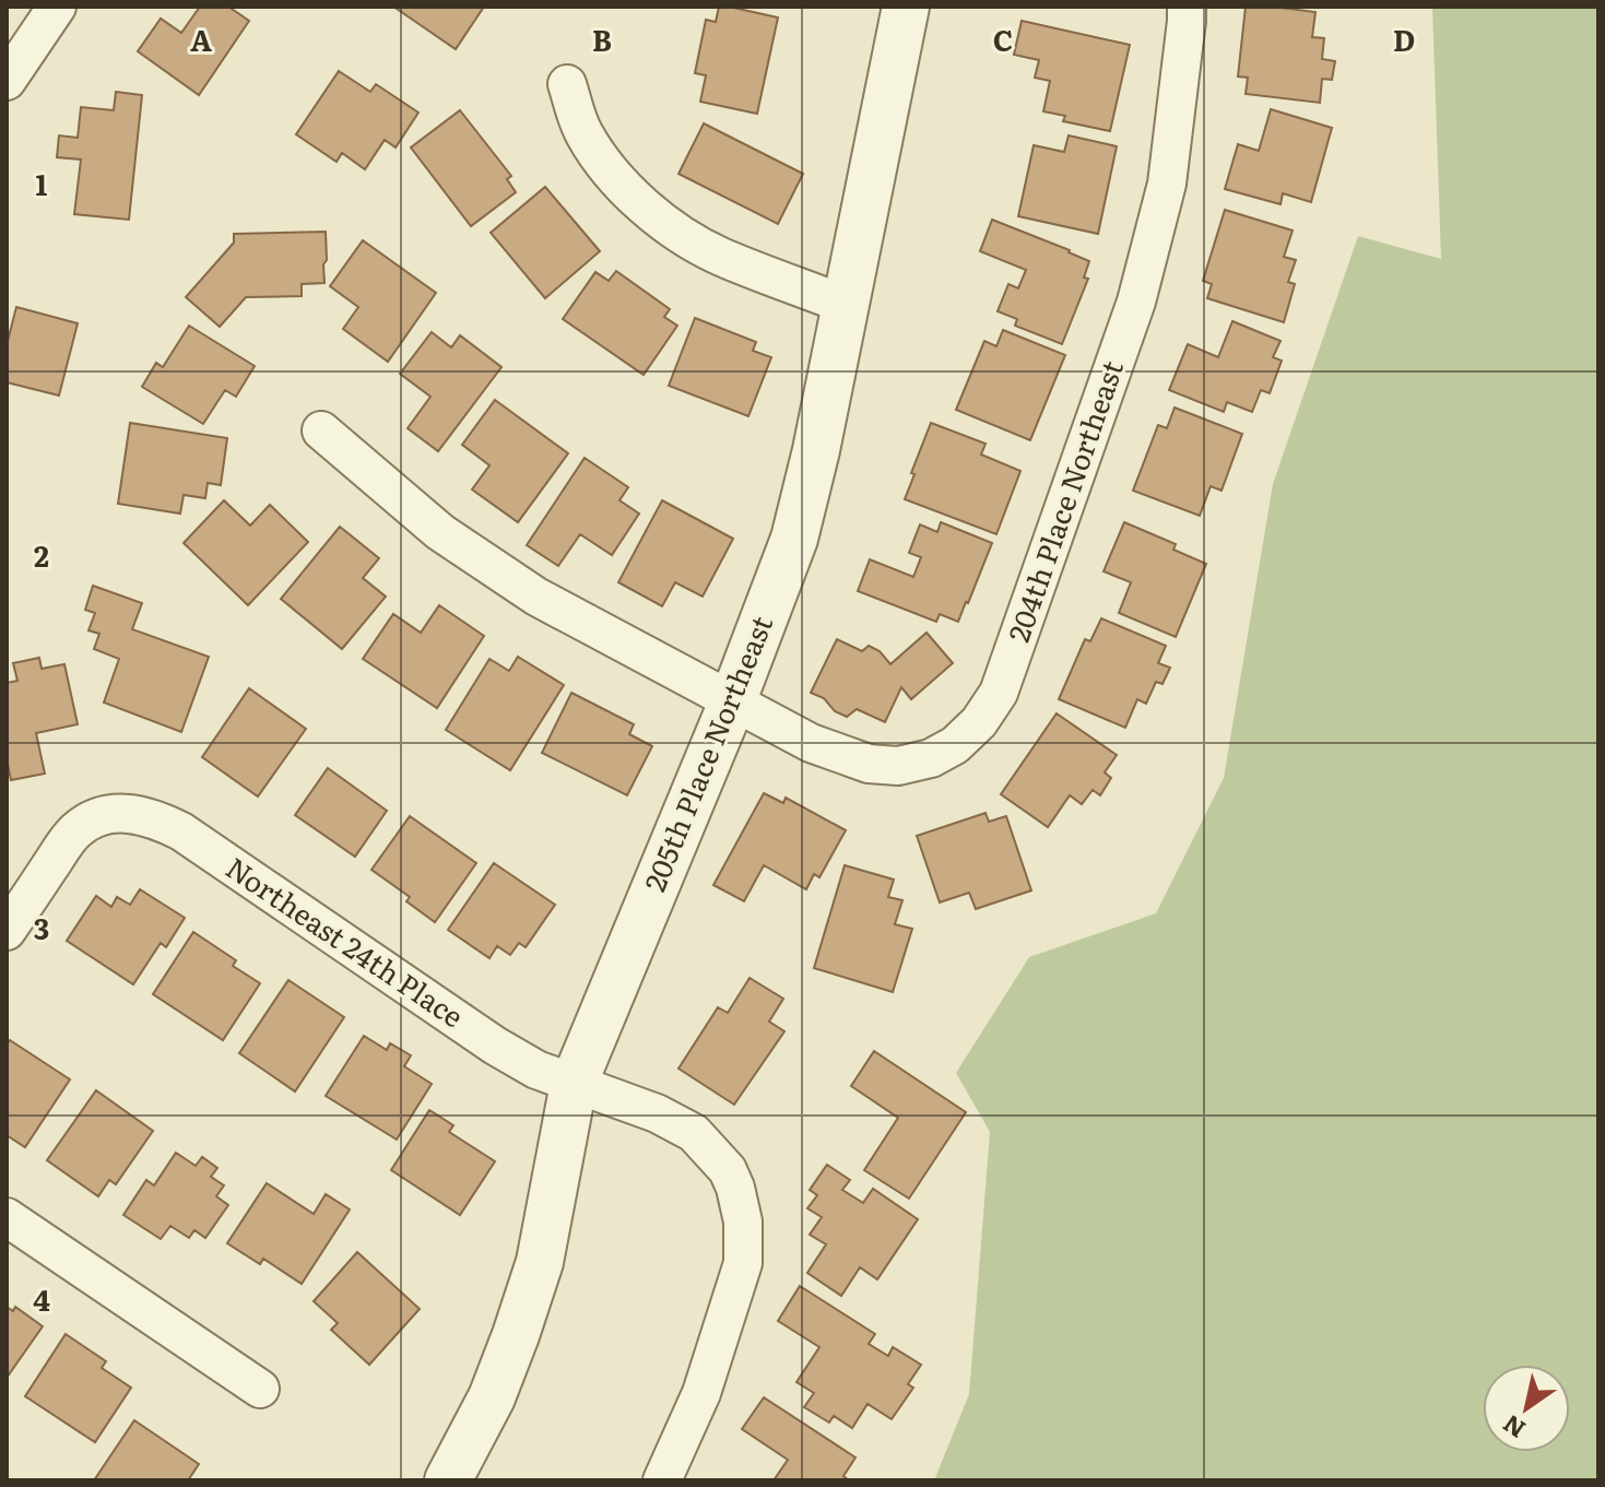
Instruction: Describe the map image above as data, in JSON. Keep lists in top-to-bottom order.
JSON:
{
  "streets": {
    "street": ["204th Place Northeast", "205th Place Northeast", "Northeast 24th Place"]
  },
  "crossings": [
    ["204th Place Northeast", "205th Place Northeast"],
    ["205th Place Northeast", "Northeast 24th Place"]
  ],
  "north": "bottom left",
  "grid": {
    "columns": [
      "A",
      "B",
      "C",
      "D"
    ],
    "rows": [
      "1",
      "2",
      "3",
      "4"
    ]
  }
}
